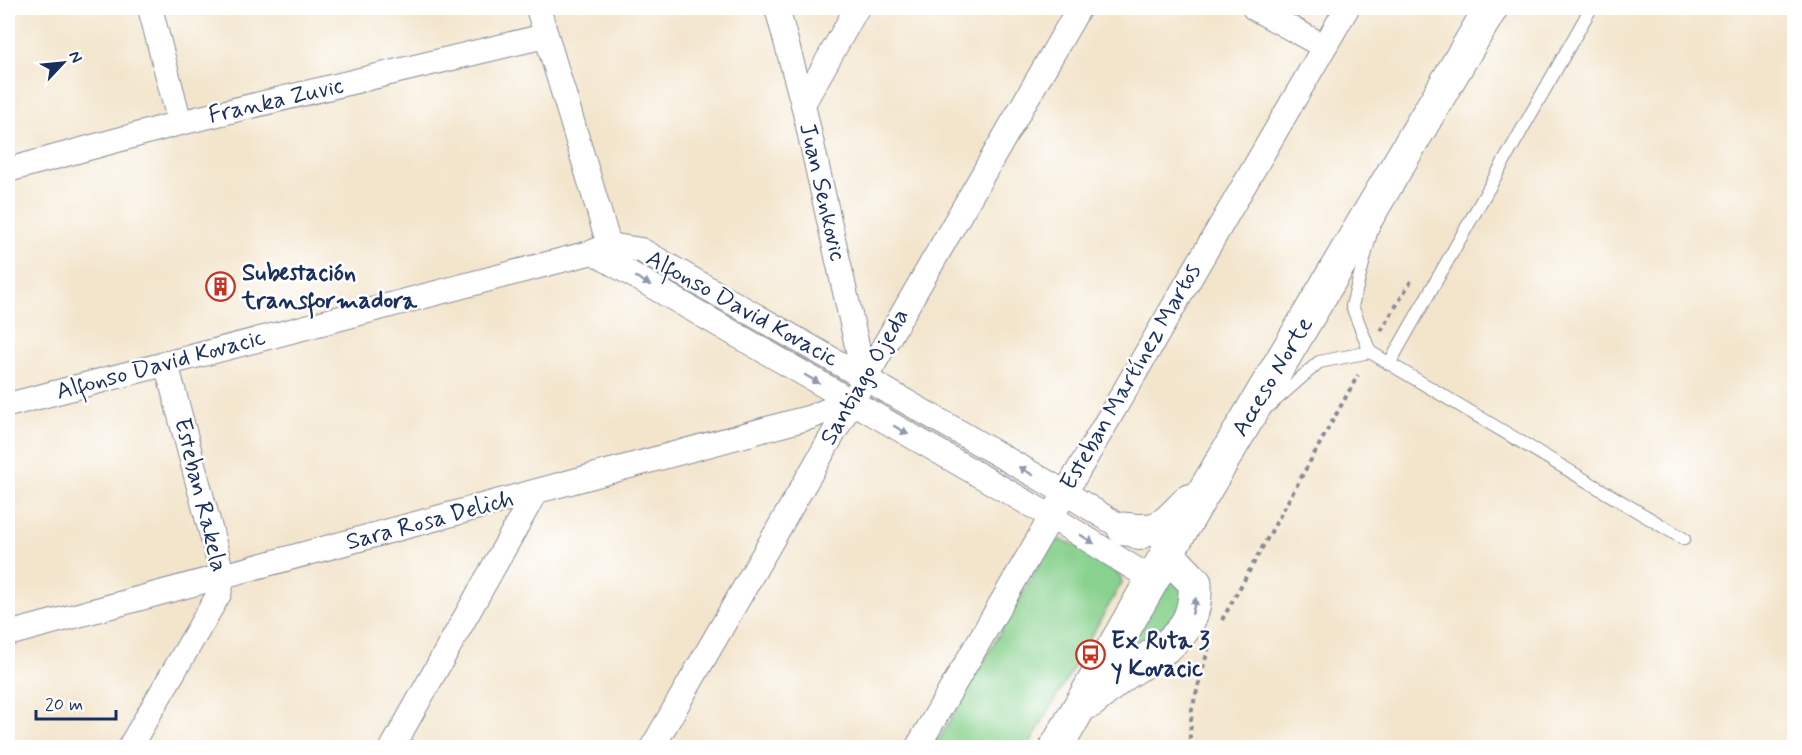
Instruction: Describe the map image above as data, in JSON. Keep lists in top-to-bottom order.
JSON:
{
  "streets": {
    "main road": ["Acceso Norte"],
    "street": [
      "Franka Zuvic",
      "Juan Senkovic",
      "Alfonso David Kovacic",
      "Santiago Ojeda",
      "Esteban Martínez Martos",
      "Esteban Rakela",
      "Sara Rosa Delich"
    ]
  },
  "crossings": [
    ["Juan Senkovic", "Alfonso David Kovacic"],
    ["Juan Senkovic", "Santiago Ojeda"],
    ["Alfonso David Kovacic", "Santiago Ojeda"],
    ["Alfonso David Kovacic", "Esteban Martínez Martos"],
    ["Alfonso David Kovacic", "Acceso Norte"],
    ["Alfonso David Kovacic", "Esteban Rakela"],
    ["Alfonso David Kovacic", "Sara Rosa Delich"],
    ["Santiago Ojeda", "Sara Rosa Delich"],
    ["Esteban Rakela", "Sara Rosa Delich"]
  ],
  "places": {
    "building": ["Subestación transformadora"],
    "bus stop": ["Ex Ruta 3 y Kovacic"]
  },
  "scale_bar": "20 m",
  "north": "top right"
}
